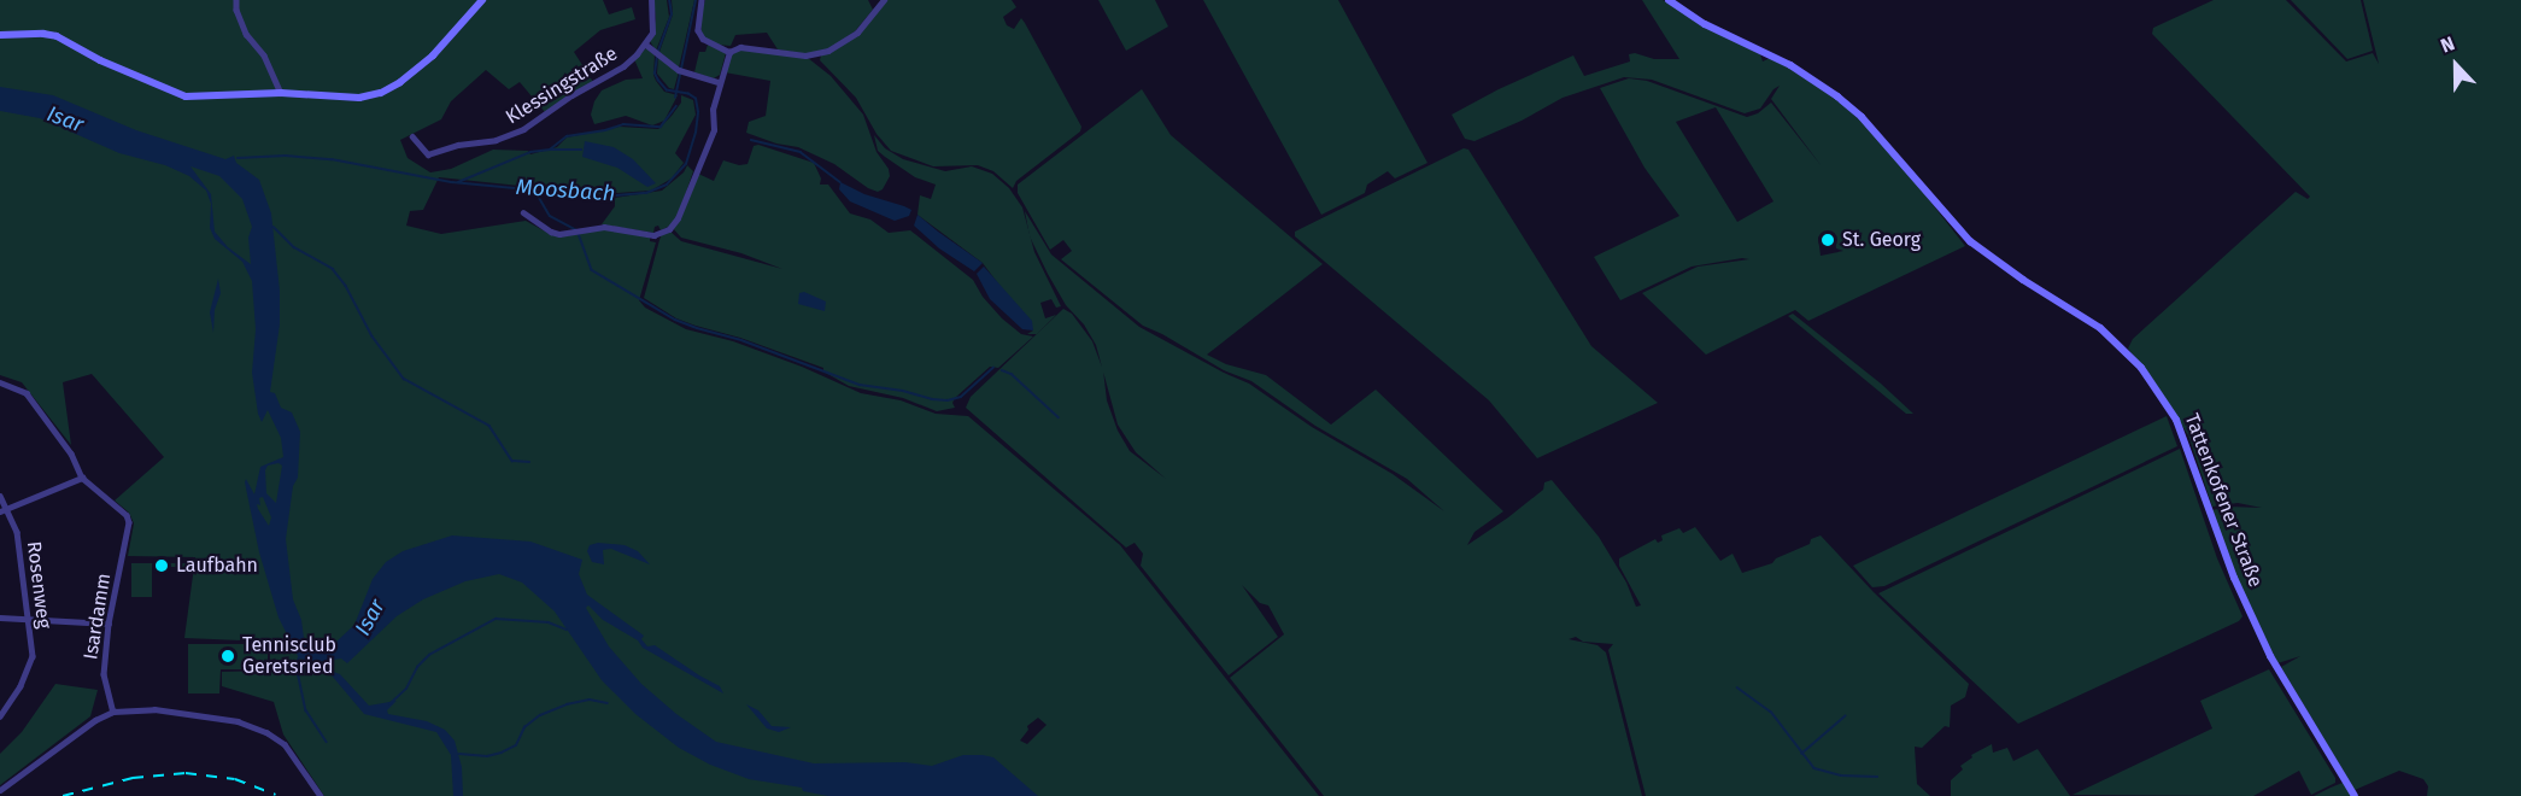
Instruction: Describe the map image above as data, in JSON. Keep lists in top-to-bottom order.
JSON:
{
  "streets": {
    "main road": ["Tattenkofener Straße"],
    "street": ["Klessingstraße", "Rosenweg", "Isardamm"]
  },
  "water": ["Isar", "Moosbach"],
  "places": ["St. Georg", "Laufbahn", "Tennisclub Geretsried"],
  "north": "top"
}
